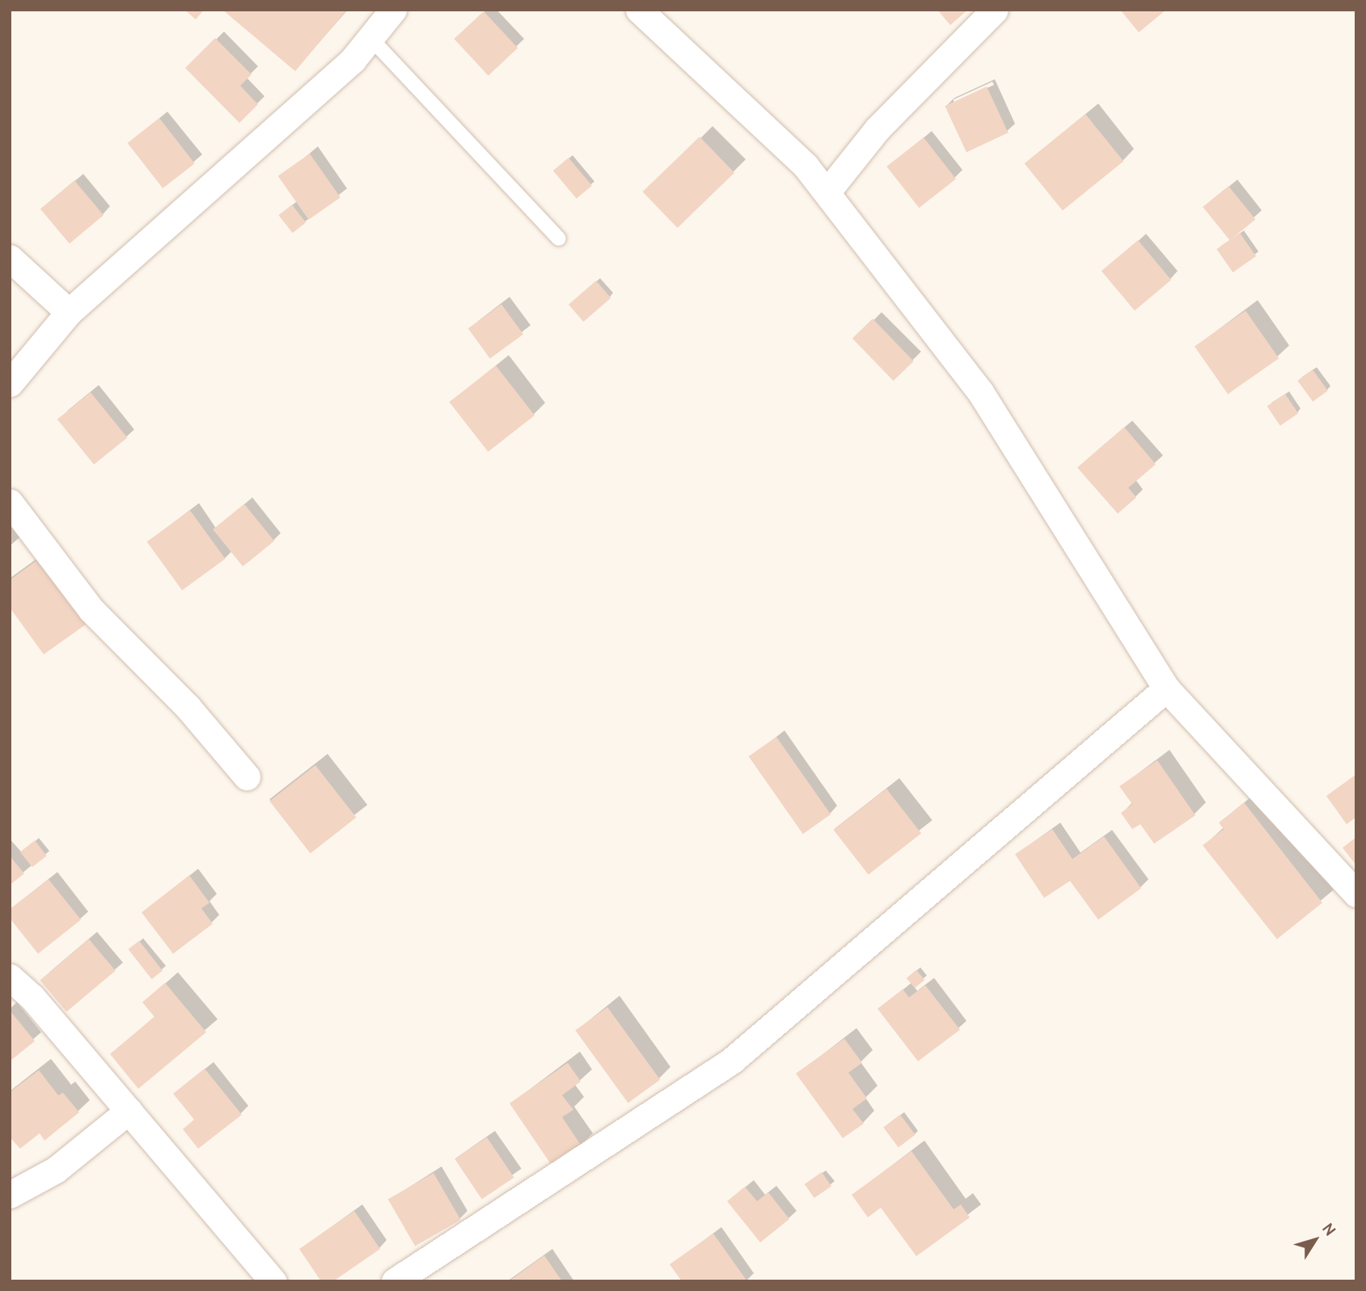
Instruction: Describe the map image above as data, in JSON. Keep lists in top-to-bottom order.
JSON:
{
  "north": "top right"
}
